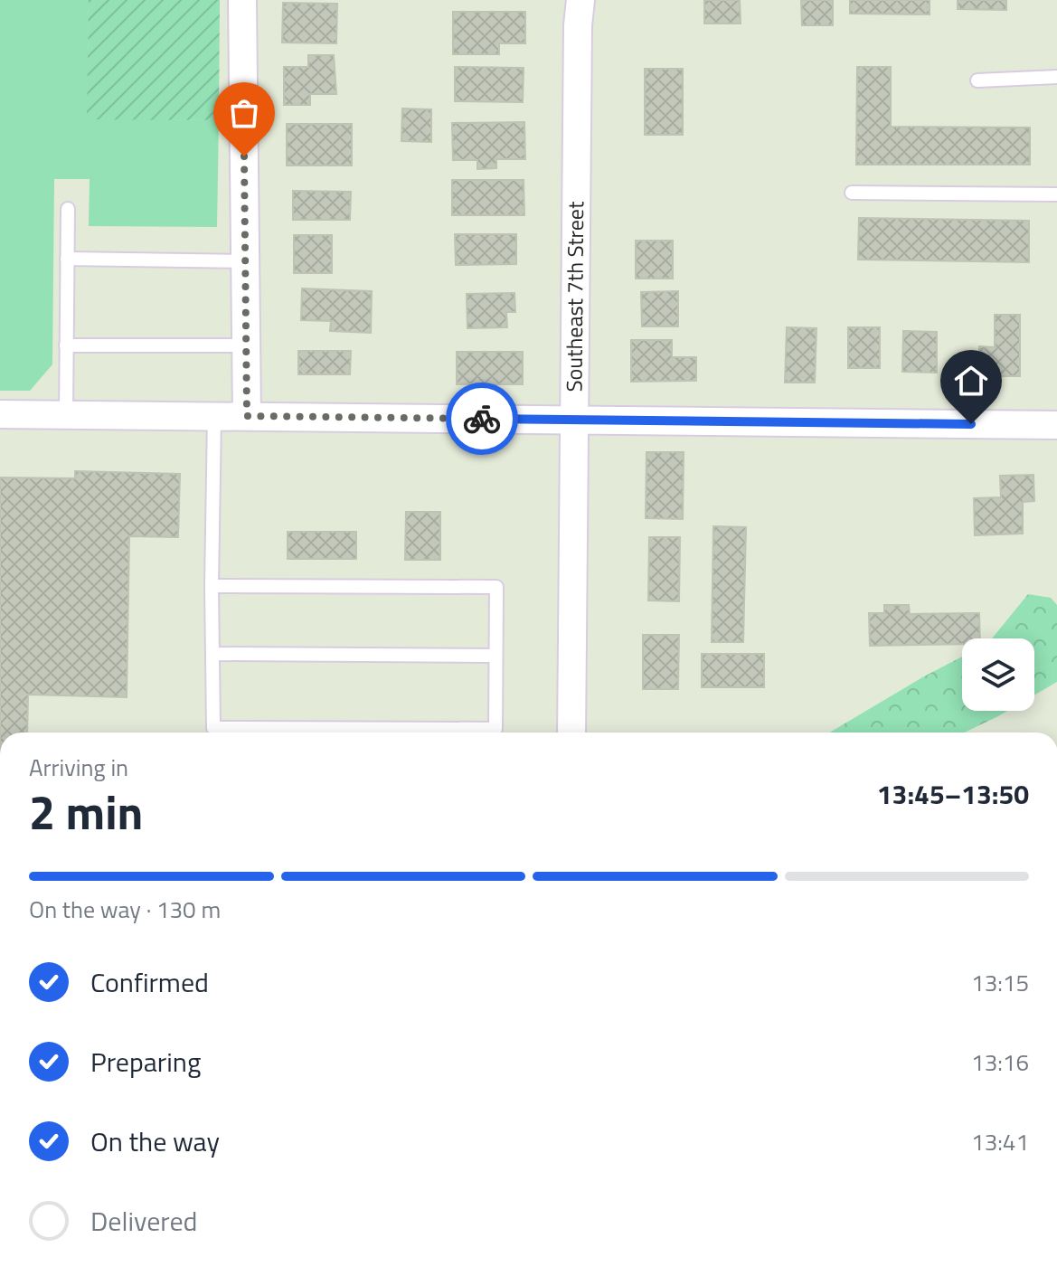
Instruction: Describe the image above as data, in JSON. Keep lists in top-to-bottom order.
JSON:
{
  "streets": {
    "street": ["Southeast 7th Street"]
  },
  "page": {
    "heading": ["2 min", "Arriving in", "13:45–13:50"],
    "bar": "On the way · 130 m",
    "list": [
      ["Confirmed", "13:15"],
      ["Preparing", "13:16"],
      ["On the way", "13:41"],
      "Delivered"
    ]
  }
}
